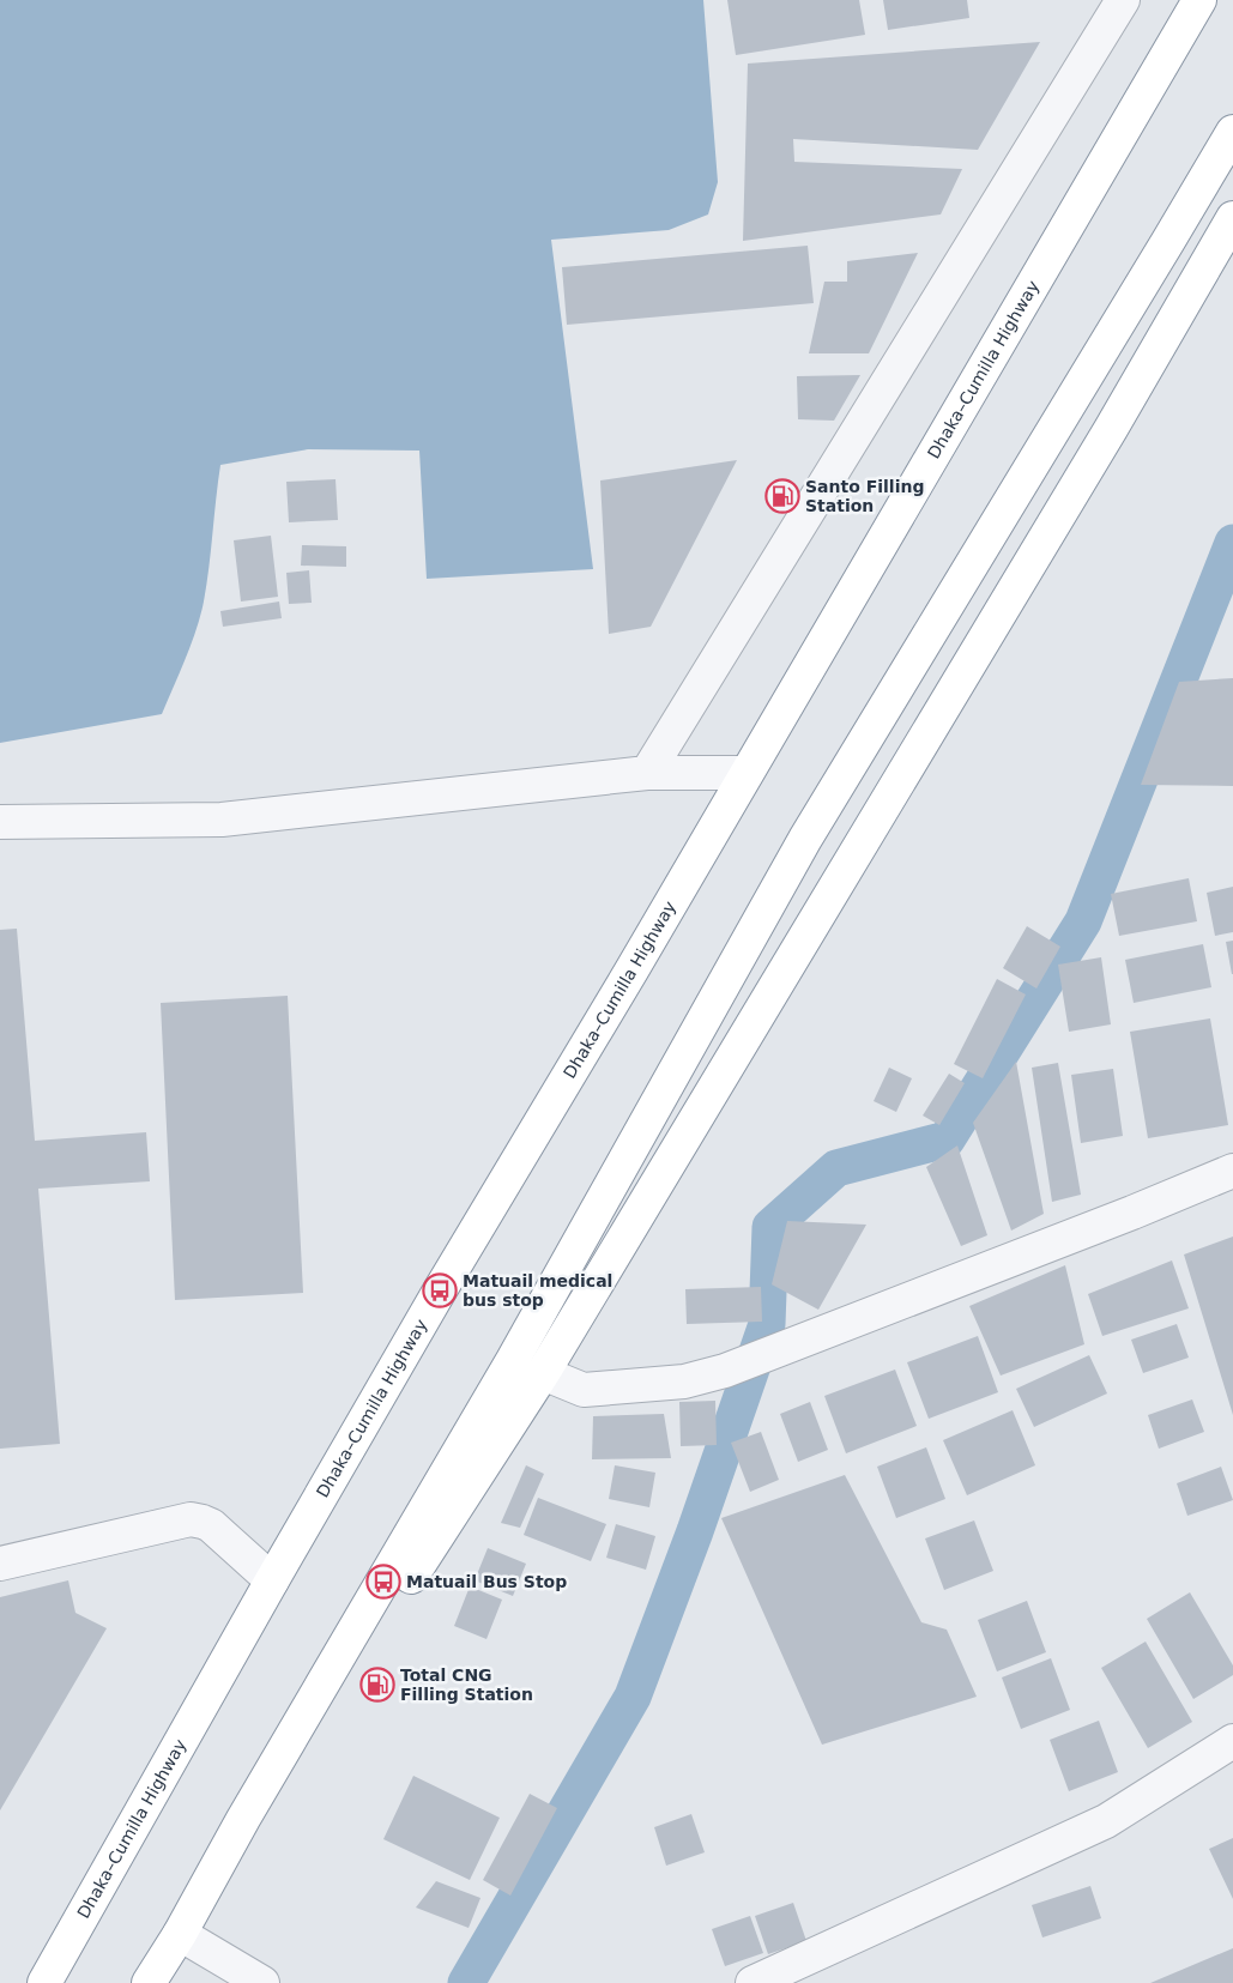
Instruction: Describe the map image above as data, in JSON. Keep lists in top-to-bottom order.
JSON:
{
  "streets": {
    "highway": ["Dhaka–Cumilla Highway"]
  },
  "places": {
    "fuel station": ["Santo Filling Station", "Total CNG Filling Station"],
    "bus stop": ["Matuail medical bus stop", "Matuail Bus Stop"]
  }
}
